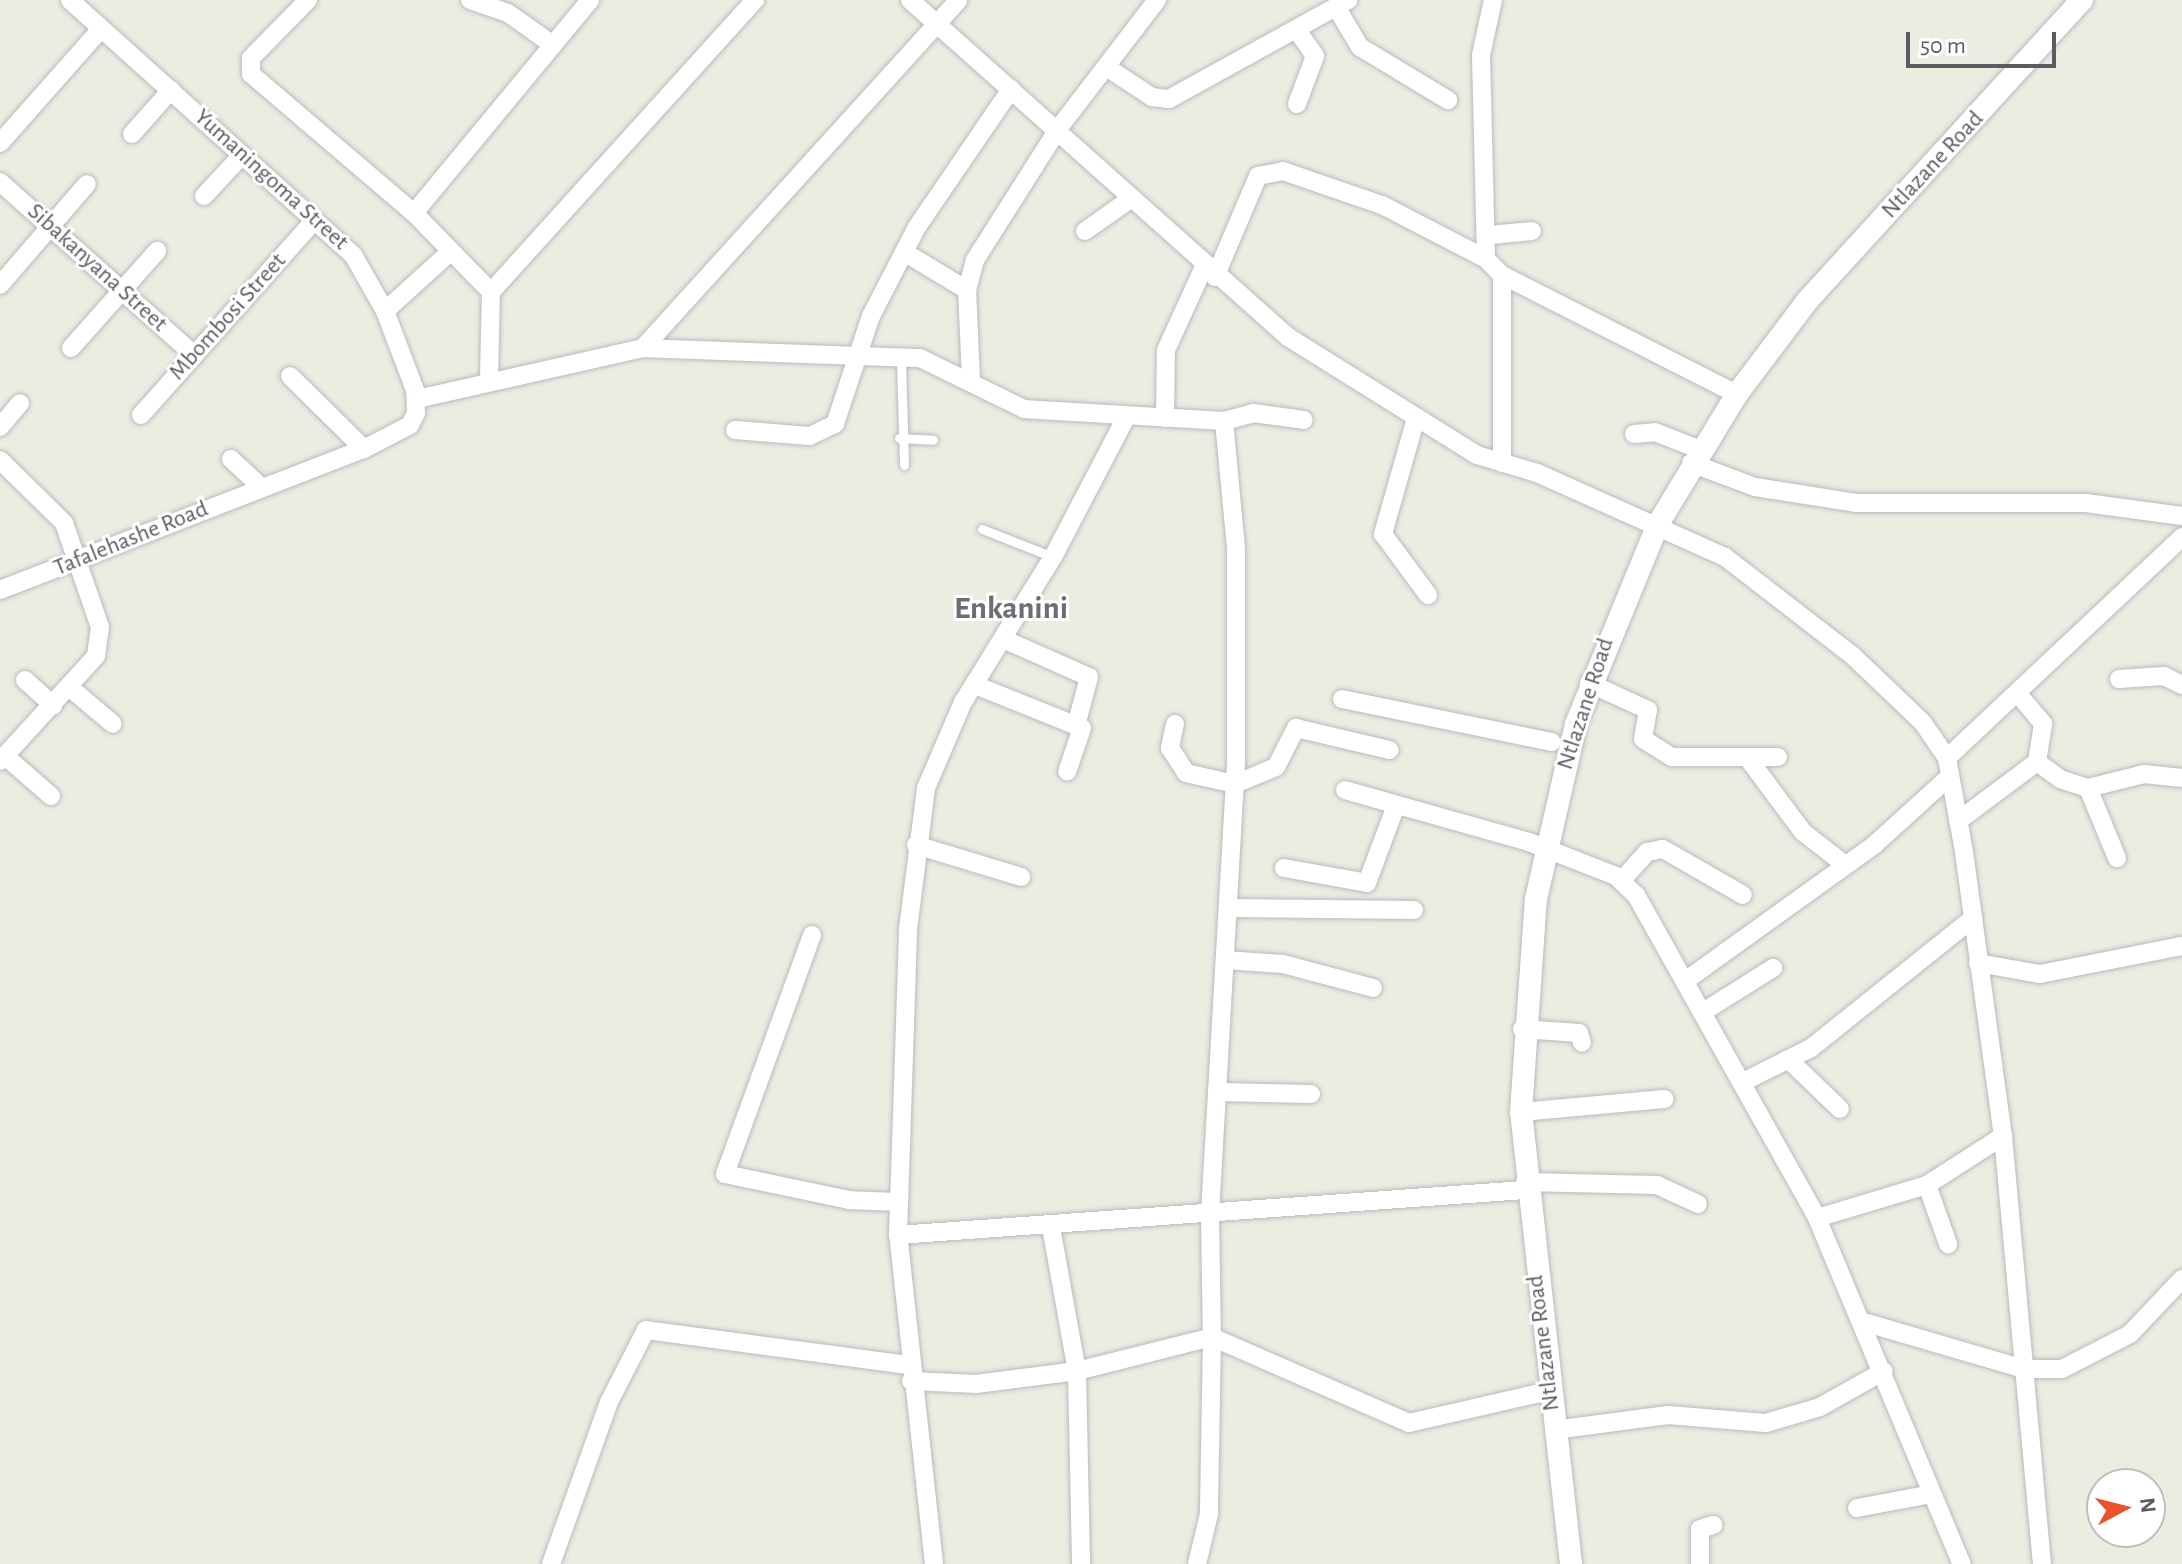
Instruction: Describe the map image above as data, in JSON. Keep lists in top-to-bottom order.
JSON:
{
  "streets": {
    "street": [
      "Ntlazane Road",
      "Yumaningoma Street",
      "Sibakanyana Street",
      "Mbombosi Street",
      "Tafalehashe Road"
    ]
  },
  "crossings": [
    ["Yumaningoma Street", "Mbombosi Street"],
    ["Yumaningoma Street", "Tafalehashe Road"],
    ["Sibakanyana Street", "Mbombosi Street"]
  ],
  "districts": ["Enkanini"],
  "scale_bar": "50 m",
  "north": "right"
}
